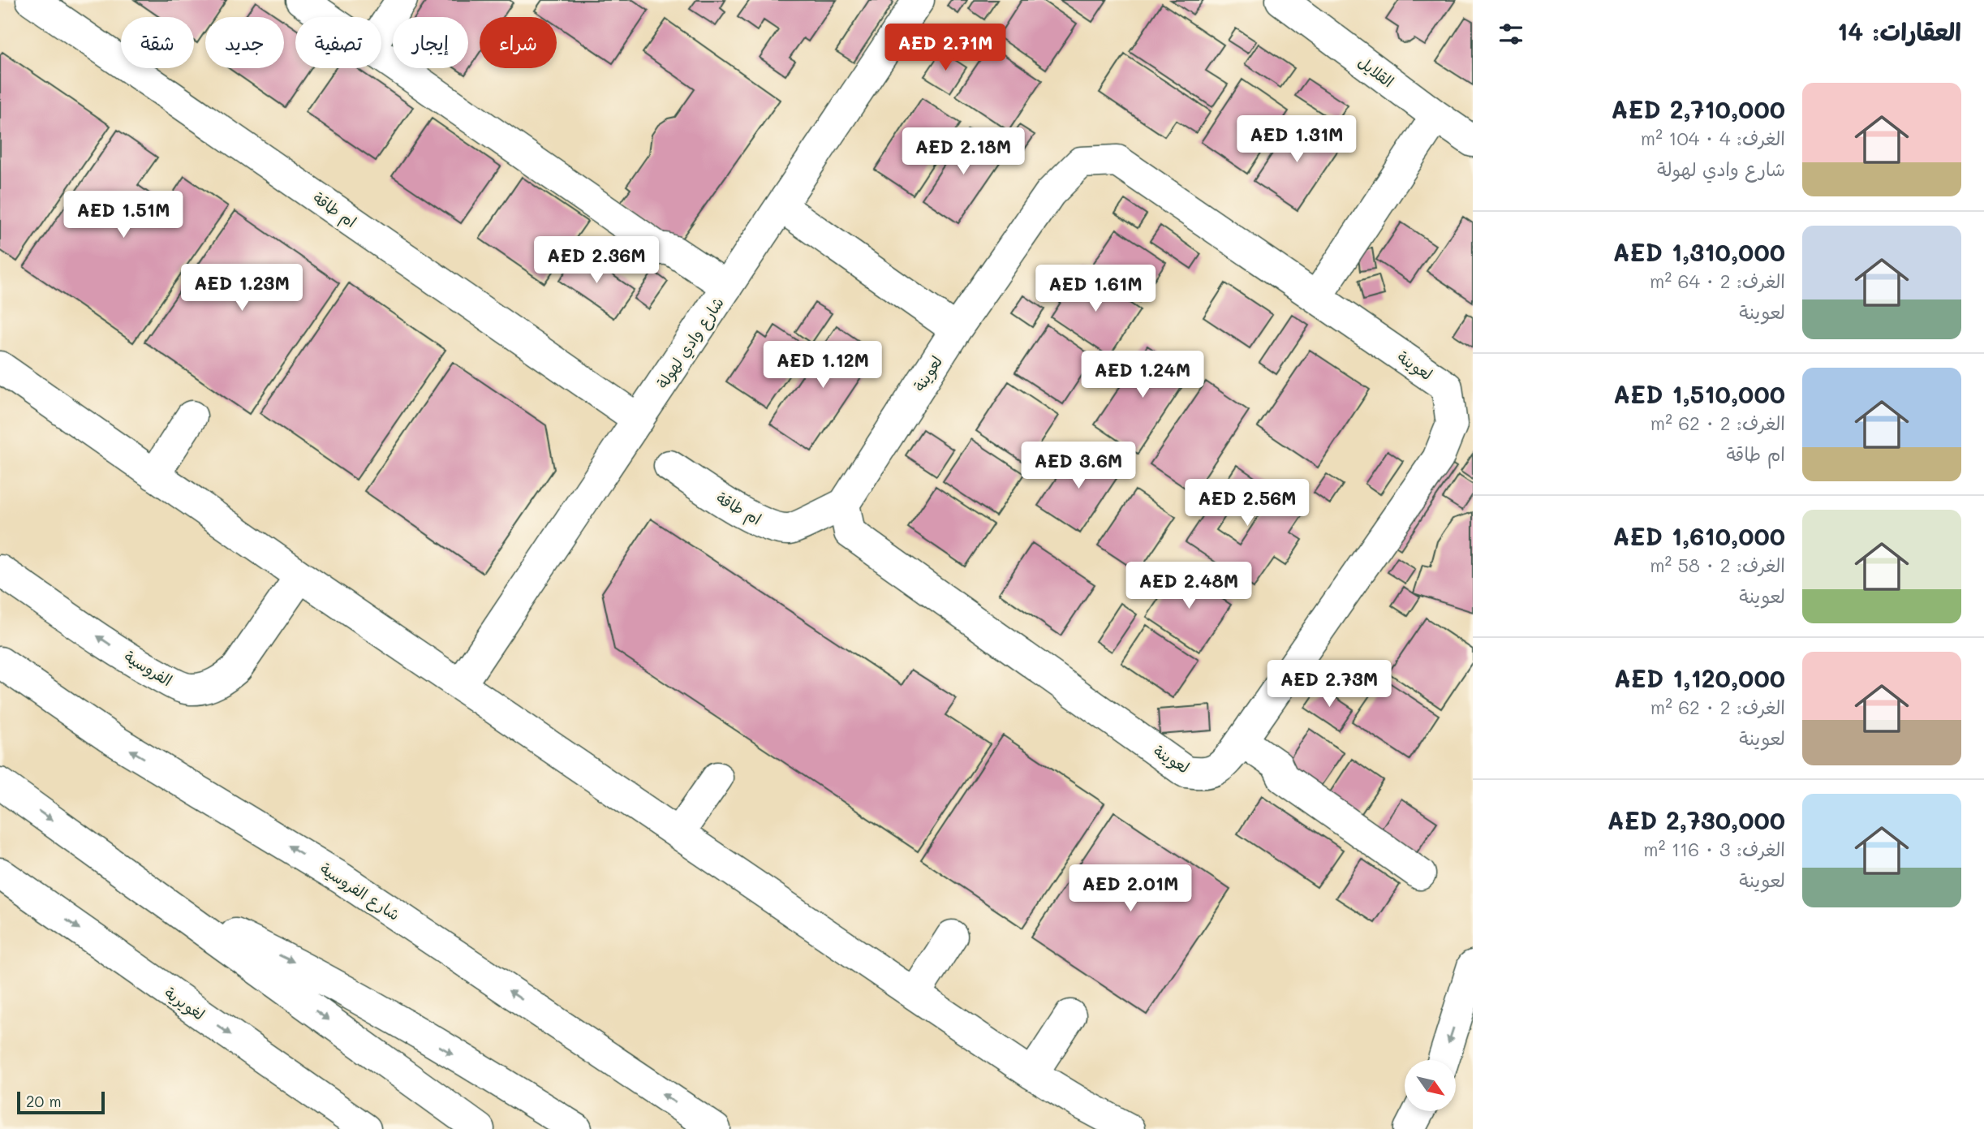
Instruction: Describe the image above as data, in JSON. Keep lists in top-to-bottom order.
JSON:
{
  "streets": {
    "main road": [
      "القلايل",
      "ام طاقة",
      "شارع وادي لهولة",
      "لعوينة",
      "الفروسية",
      "شارع الفروسية",
      "لغويرية"
    ]
  },
  "crossings": [
    ["ام طاقة", "شارع وادي لهولة"],
    ["ام طاقة", "لعوينة"]
  ],
  "scale_bar": "20 m",
  "north": "bottom right",
  "page": {
    "heading": "العقارات: 14",
    "chip": [
      "شراء",
      "إيجار",
      "تصفية",
      "جديد",
      "شقة"
    ],
    "price": [
      "AED 2.71M",
      "AED 1.31M",
      "AED 2.18M",
      "AED 1.51M",
      "AED 2.36M",
      "AED 1.23M",
      "AED 1.61M",
      "AED 1.12M",
      "AED 1.24M",
      "AED 3.6M",
      "AED 2.56M",
      "AED 2.48M",
      "AED 2.73M",
      "AED 2.01M"
    ],
    "list": [
      {
        "name": "AED 2,710,000",
        "note": "الغرف: 4 · 104 m² · شارع وادي لهولة"
      },
      {
        "name": "AED 1,310,000",
        "note": "الغرف: 2 · 64 m² · لعوينة"
      },
      {
        "name": "AED 1,510,000",
        "note": "الغرف: 2 · 62 m² · ام طاقة"
      },
      {
        "name": "AED 1,610,000",
        "note": "الغرف: 2 · 58 m² · لعوينة"
      },
      {
        "name": "AED 1,120,000",
        "note": "الغرف: 2 · 62 m² · لعوينة"
      },
      {
        "name": "AED 2,730,000",
        "note": "الغرف: 3 · 116 m² · لعوينة"
      }
    ],
    "scale": "20 m"
  }
}
